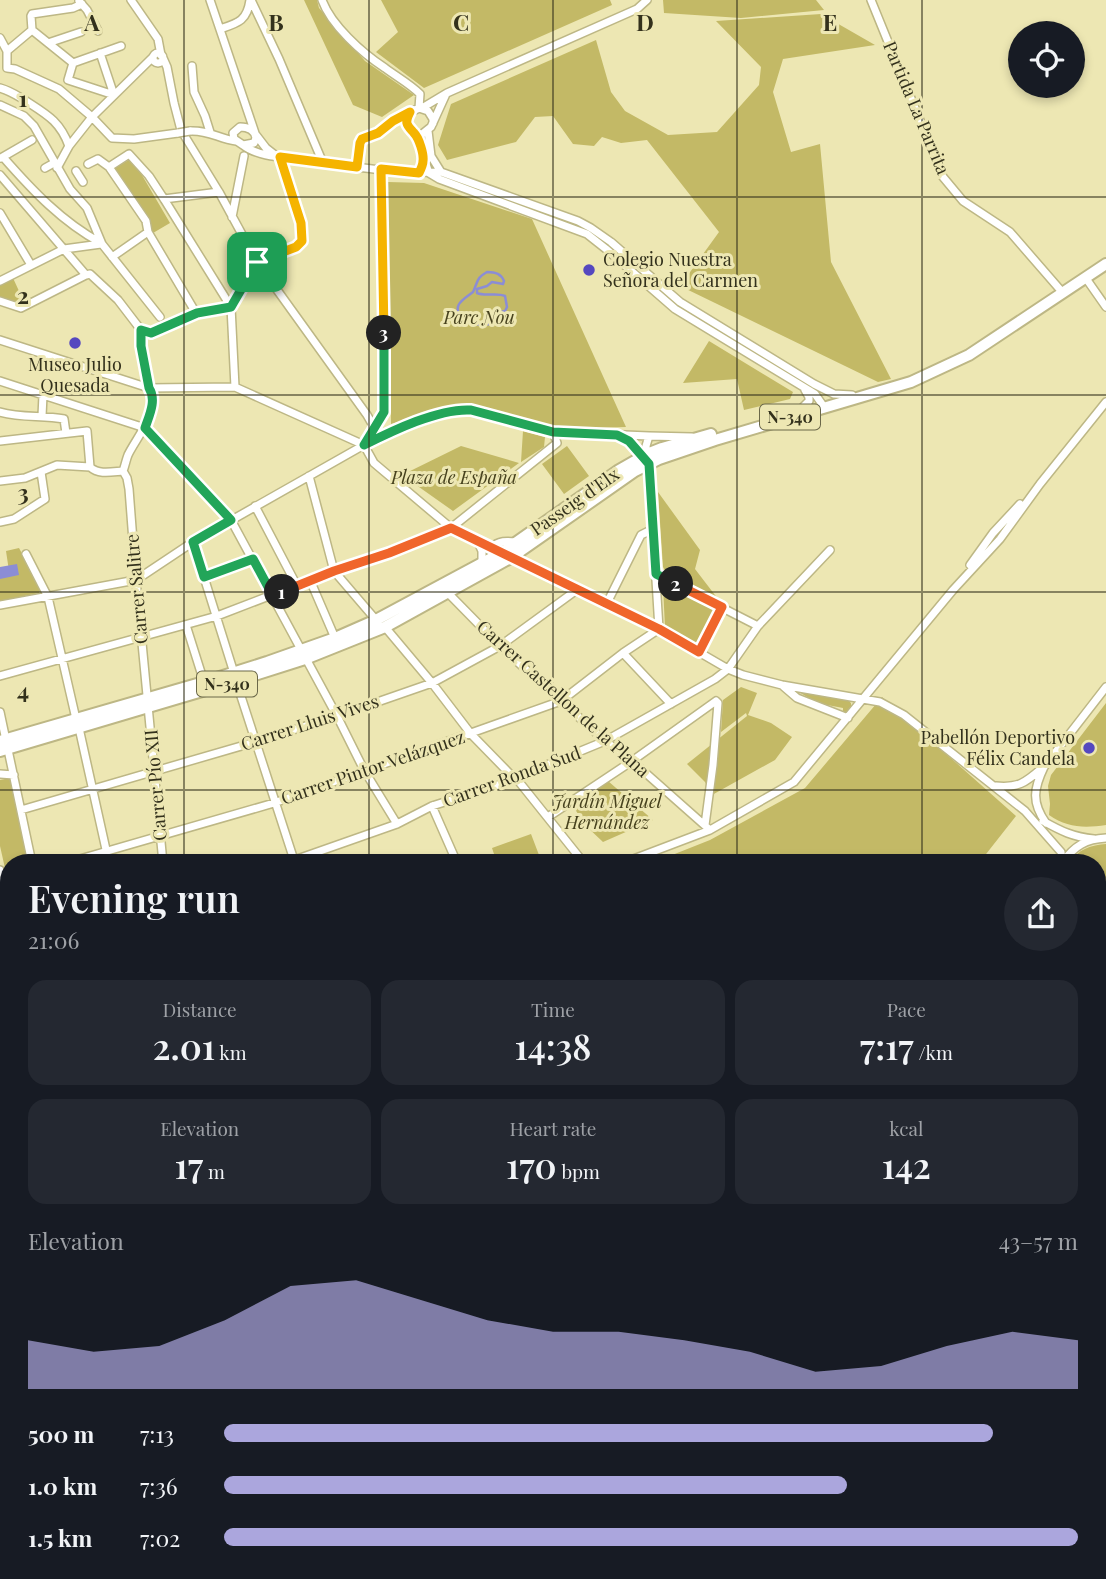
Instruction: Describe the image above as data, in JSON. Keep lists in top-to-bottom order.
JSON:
{
  "streets": {
    "highway": ["N-340", "Passeig d'Elx"],
    "street": [
      "Partida La Parrita",
      "Carrer Salitre",
      "Carrer Castellon de la Plana",
      "Carrer Lluis Vives",
      "Carrer Pintor Velázquez",
      "Carrer Ronda Sud",
      "Carrer Pío XII"
    ]
  },
  "crossings": [
    ["Partida La Parrita", "Passeig d'Elx"],
    ["N-340", "Passeig d'Elx"],
    ["N-340", "Carrer Salitre"],
    ["N-340", "Carrer Castellon de la Plana"],
    ["N-340", "Carrer Pío XII"],
    ["Carrer Salitre", "Carrer Pío XII"],
    ["Carrer Castellon de la Plana", "Carrer Lluis Vives"],
    ["Carrer Castellon de la Plana", "Carrer Pintor Velázquez"],
    ["Carrer Castellon de la Plana", "Carrer Ronda Sud"],
    ["Carrer Lluis Vives", "Carrer Pío XII"],
    ["Carrer Pintor Velázquez", "Carrer Pío XII"]
  ],
  "parks": ["Parc Nou", "Plaza de España", "Jardín Miguel Hernández"],
  "places": ["Colegio Nuestra Señora del Carmen", "Museo Julio Quesada", "Pabellón Deportivo Félix Candela"],
  "page": {
    "pins": ["3", "2", "1"],
    "heading": ["Evening run", "21:06"],
    "stats": [
      ["Distance", "2.01 km"],
      ["Time", "14:38"],
      ["Pace", "7:17 /km"],
      ["Elevation", "17 m"],
      ["Heart rate", "170 bpm"],
      ["kcal", "142"]
    ],
    "chart": ["Elevation", "43–57 m"],
    "list": [
      {
        "name": "500 m",
        "note": "7:13"
      },
      {
        "name": "1.0 km",
        "note": "7:36"
      },
      {
        "name": "1.5 km",
        "note": "7:02"
      }
    ]
  },
  "grid": {
    "columns": [
      "A",
      "B",
      "C",
      "D",
      "E"
    ],
    "rows": [
      "1",
      "2",
      "3",
      "4"
    ]
  }
}
